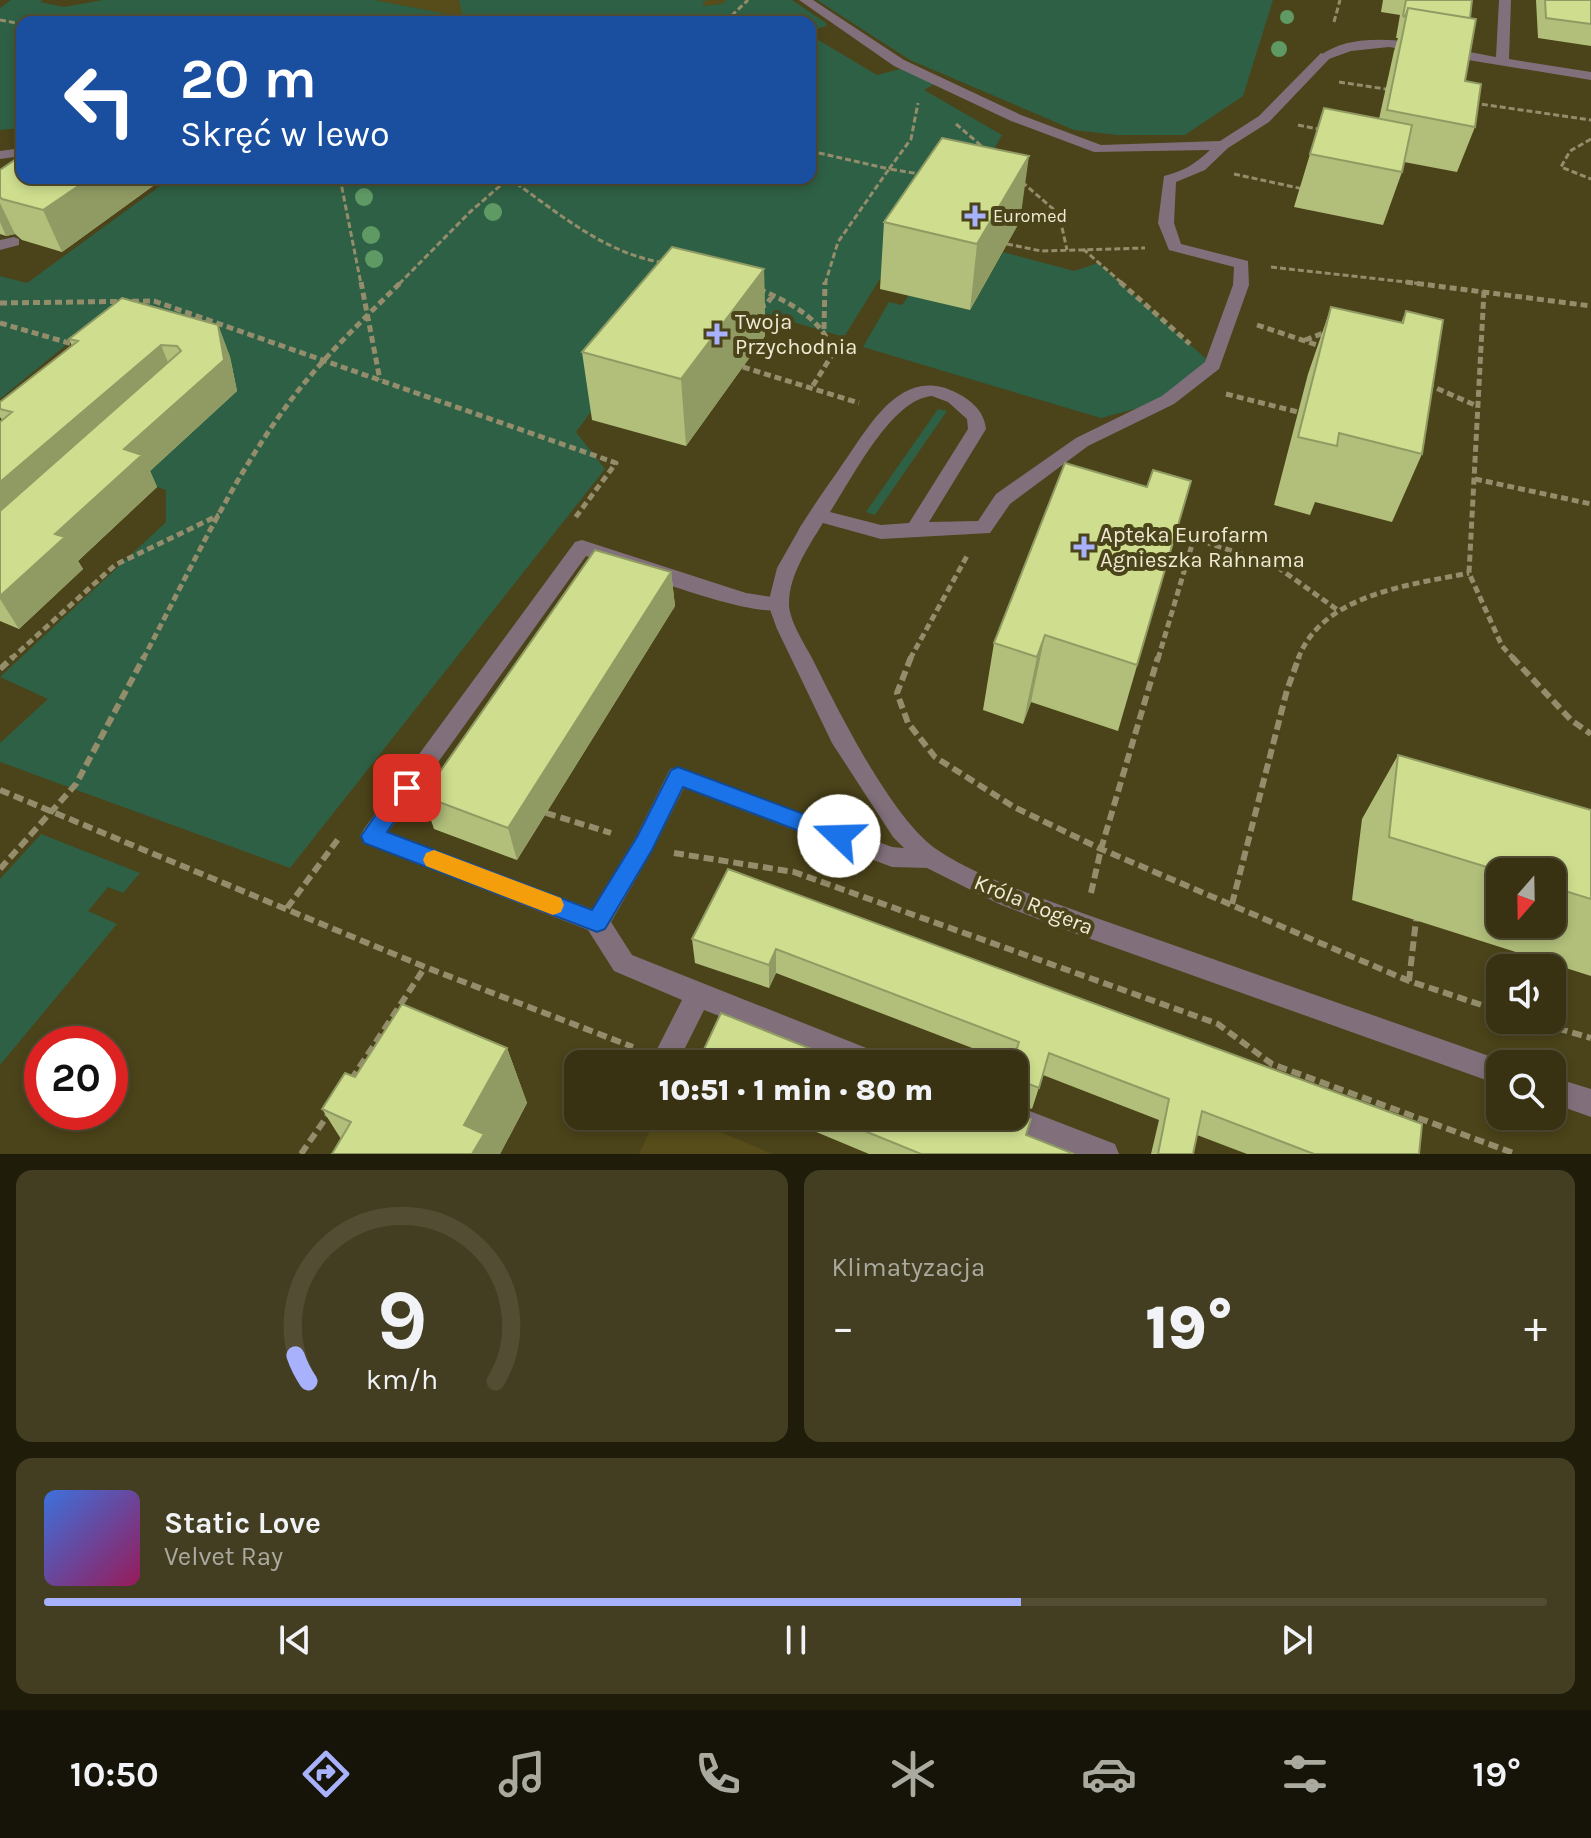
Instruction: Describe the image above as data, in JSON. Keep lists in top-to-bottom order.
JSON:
{
  "streets": {
    "street": ["Króla Rogera"]
  },
  "places": {
    "health": ["Euromed", "Twoja Przychodnia", "Apteka Eurofarm Agnieszka Rahnama"]
  },
  "north": "bottom",
  "page": {
    "turn": ["20 m", "Skręć w lewo"],
    "limit": "20",
    "trip": "10:51 · 1 min · 80 m",
    "tile": "Klimatyzacja",
    "heat": ["−", "19°", "+"],
    "song": ["Static Love", "Velvet Ray"],
    "tabs": ["10:50", "19°"],
    "gauge": ["9", "km/h"]
  }
}
